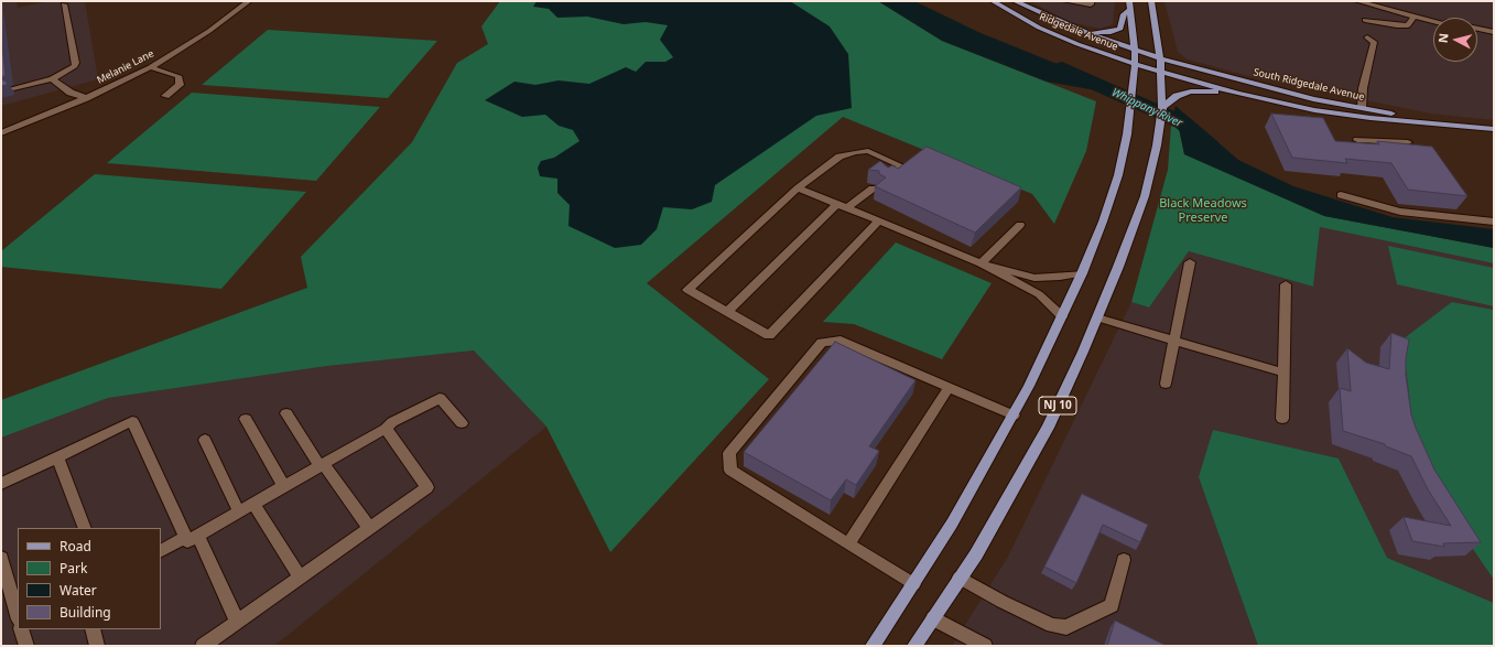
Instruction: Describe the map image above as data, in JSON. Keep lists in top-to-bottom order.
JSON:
{
  "streets": {
    "main road": ["Ridgedale Avenue", "South Ridgedale Avenue", "NJ 10"],
    "street": ["Melanie Lane"]
  },
  "crossings": [
    ["Ridgedale Avenue", "South Ridgedale Avenue"],
    ["Ridgedale Avenue", "NJ 10"],
    ["South Ridgedale Avenue", "NJ 10"]
  ],
  "water": ["Whippany River"],
  "parks": ["Black Meadows Preserve"],
  "legend": [
    "Road",
    "Park",
    "Water",
    "Building"
  ],
  "north": "left"
}
